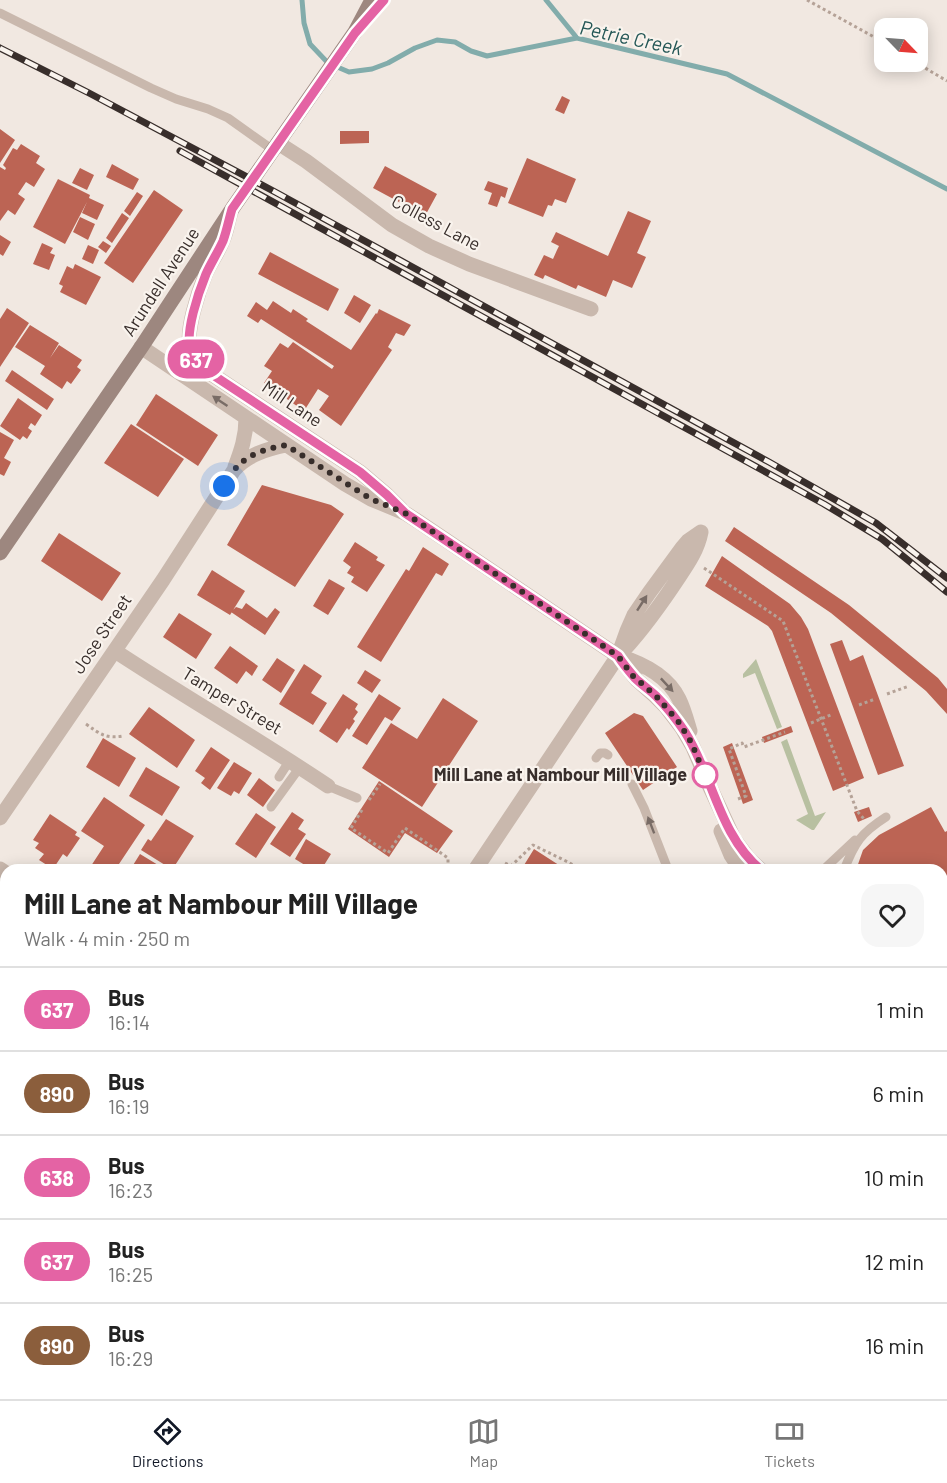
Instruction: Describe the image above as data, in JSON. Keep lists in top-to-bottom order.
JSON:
{
  "streets": {
    "main road": ["Arundell Avenue"],
    "street": [
      "Colless Lane",
      "Mill Lane",
      "Jose Street",
      "Tamper Street"
    ]
  },
  "crossings": [
    ["Colless Lane", "Arundell Avenue"],
    ["Arundell Avenue", "Mill Lane"],
    ["Mill Lane", "Jose Street"],
    ["Jose Street", "Tamper Street"]
  ],
  "water": ["Petrie Creek"],
  "places": ["Mill Lane at Nambour Mill Village"],
  "lines": ["bus line 637"],
  "north": "bottom right",
  "page": {
    "on_map": "637",
    "heading": ["Mill Lane at Nambour Mill Village", "Walk · 4 min · 250 m"],
    "list": [
      {
        "mark": "637",
        "name": "Bus",
        "note": "16:14",
        "value": "1 min"
      },
      {
        "mark": "890",
        "name": "Bus",
        "note": "16:19",
        "value": "6 min"
      },
      {
        "mark": "638",
        "name": "Bus",
        "note": "16:23",
        "value": "10 min"
      },
      {
        "mark": "637",
        "name": "Bus",
        "note": "16:25",
        "value": "12 min"
      },
      {
        "mark": "890",
        "name": "Bus",
        "note": "16:29",
        "value": "16 min"
      }
    ],
    "tabs": ["Directions", "Map", "Tickets"]
  }
}
